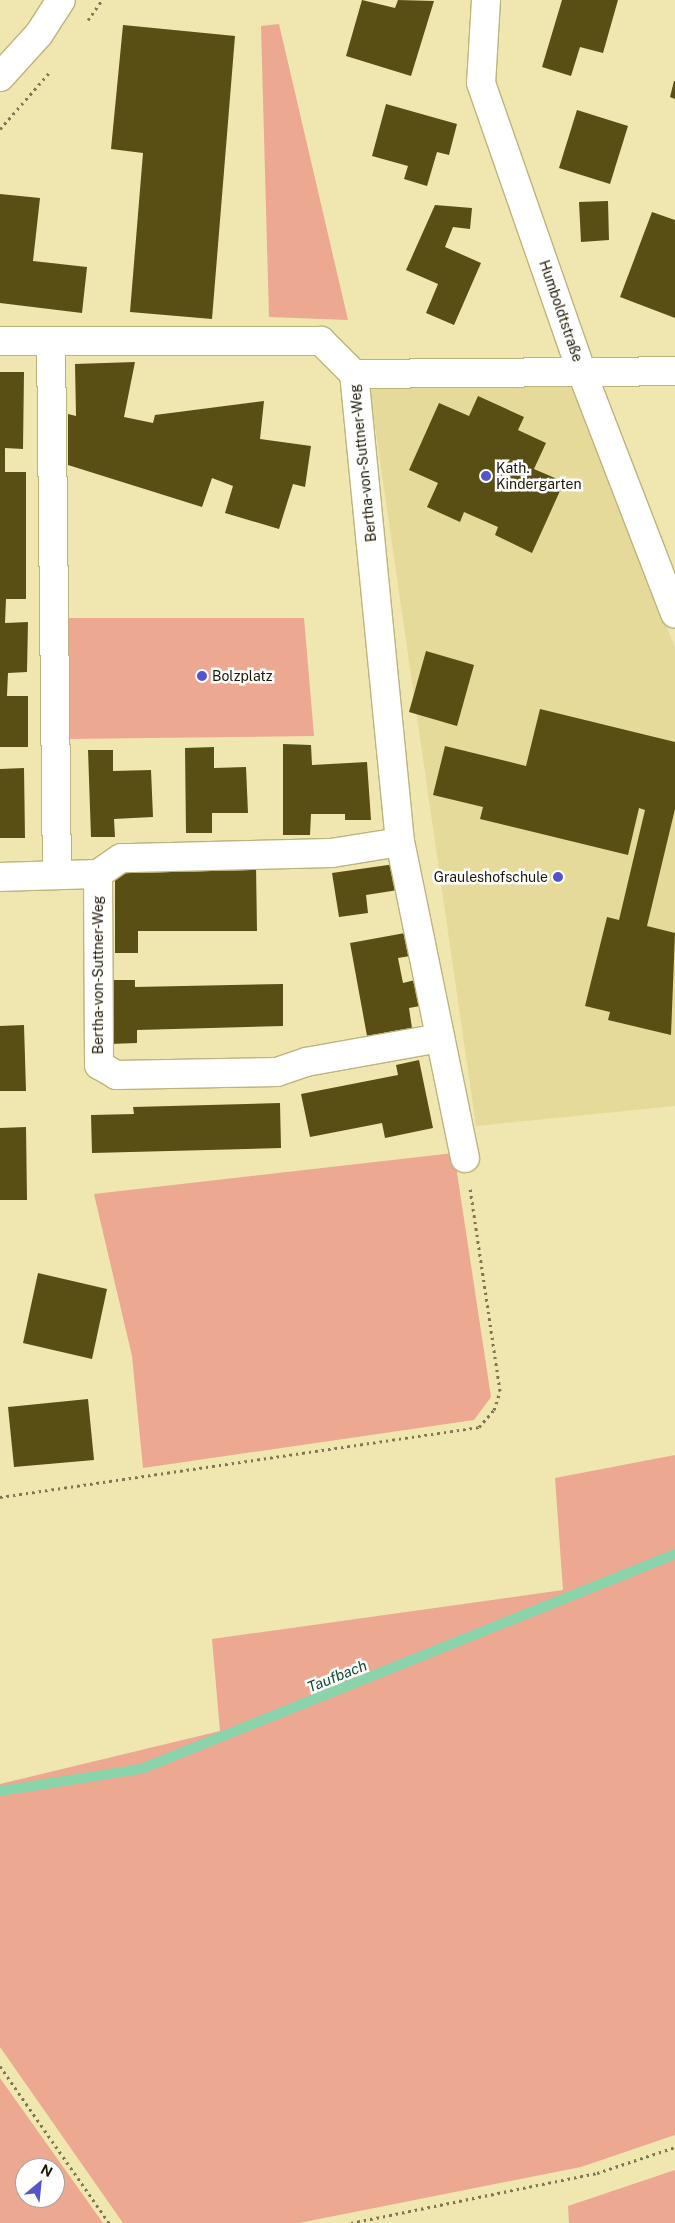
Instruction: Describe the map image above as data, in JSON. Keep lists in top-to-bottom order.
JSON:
{
  "streets": {
    "street": ["Humboldtstraße", "Bertha-von-Suttner-Weg"]
  },
  "crossings": [
    ["Humboldtstraße", "Bertha-von-Suttner-Weg"]
  ],
  "water": ["Taufbach"],
  "places": ["Kath. Kindergarten", "Bolzplatz", "Grauleshofschule"],
  "north": "top right"
}
